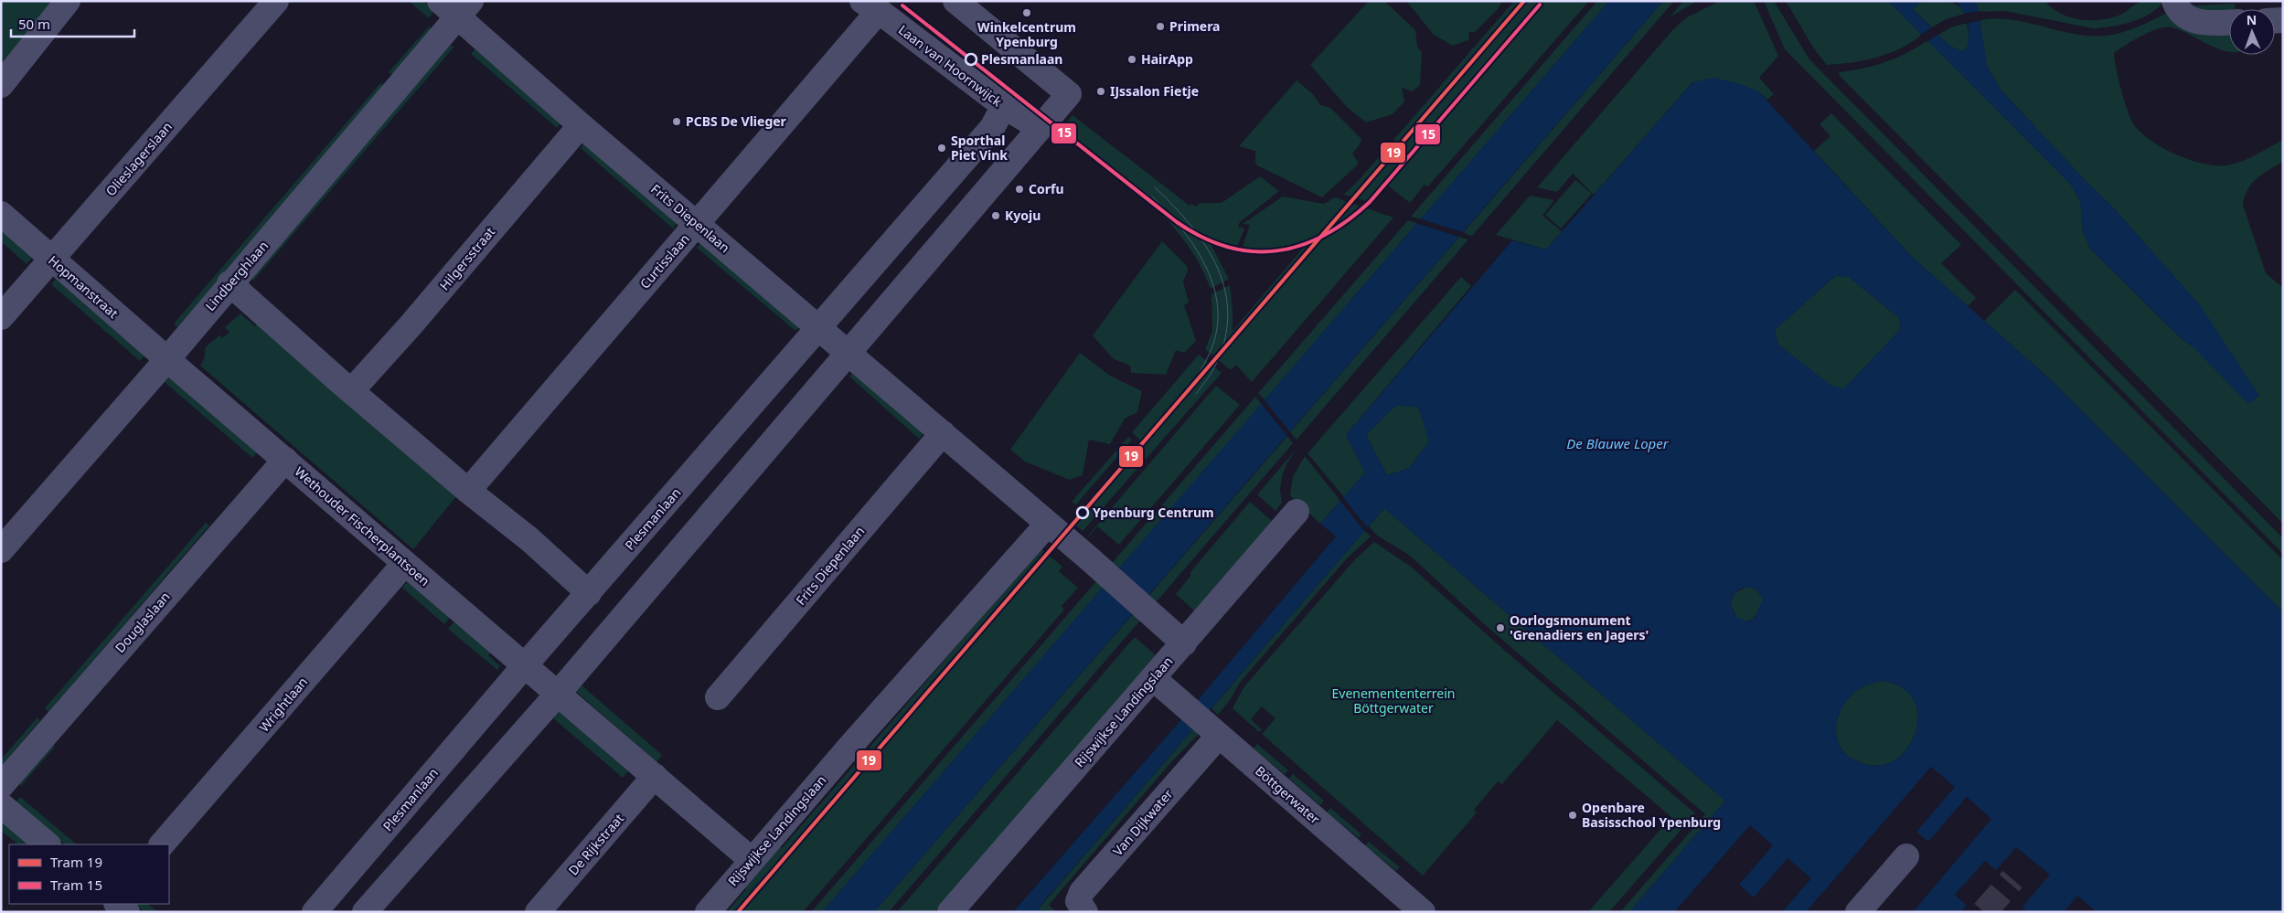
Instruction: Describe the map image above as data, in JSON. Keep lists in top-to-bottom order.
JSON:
{
  "streets": {
    "street": [
      "Laan van Hoornwijck",
      "Olieslagerslaan",
      "Frits Diepenlaan",
      "Hilgersstraat",
      "Curtisslaan",
      "Lindberghlaan",
      "Hopmanstraat",
      "Plesmanlaan",
      "Wethouder Fischerplantsoen",
      "Douglaslaan",
      "Wrightlaan",
      "Rijswijkse Landingslaan",
      "Böttgerwater",
      "Van Dijkwater",
      "De Rijkstraat"
    ]
  },
  "crossings": [
    ["Laan van Hoornwijck", "Curtisslaan"],
    ["Laan van Hoornwijck", "Plesmanlaan"],
    ["Olieslagerslaan", "Hopmanstraat"],
    ["Frits Diepenlaan", "Hilgersstraat"],
    ["Frits Diepenlaan", "Curtisslaan"],
    ["Frits Diepenlaan", "Lindberghlaan"],
    ["Frits Diepenlaan", "Plesmanlaan"],
    ["Frits Diepenlaan", "Rijswijkse Landingslaan"],
    ["Lindberghlaan", "Hopmanstraat"],
    ["Lindberghlaan", "Wethouder Fischerplantsoen"],
    ["Hopmanstraat", "Wethouder Fischerplantsoen"],
    ["Plesmanlaan", "Wethouder Fischerplantsoen"],
    ["Wethouder Fischerplantsoen", "Douglaslaan"],
    ["Wethouder Fischerplantsoen", "Wrightlaan"],
    ["Rijswijkse Landingslaan", "Böttgerwater"],
    ["Böttgerwater", "Van Dijkwater"]
  ],
  "water": ["De Blauwe Loper"],
  "parks": ["Evenemententerrein Böttgerwater"],
  "places": [
    "Winkelcentrum Ypenburg",
    "Primera",
    "Plesmanlaan",
    "HairApp",
    "IJssalon Fietje",
    "PCBS De Vlieger",
    "Sporthal Piet Vink",
    "Corfu",
    "Kyoju",
    "Ypenburg Centrum",
    "Oorlogsmonument 'Grenadiers en Jagers'",
    "Openbare Basisschool Ypenburg"
  ],
  "lines": ["tram line 19", "tram line 15"],
  "legend": ["Tram 19", "Tram 15"],
  "scale_bar": "50 m",
  "north": "top"
}
